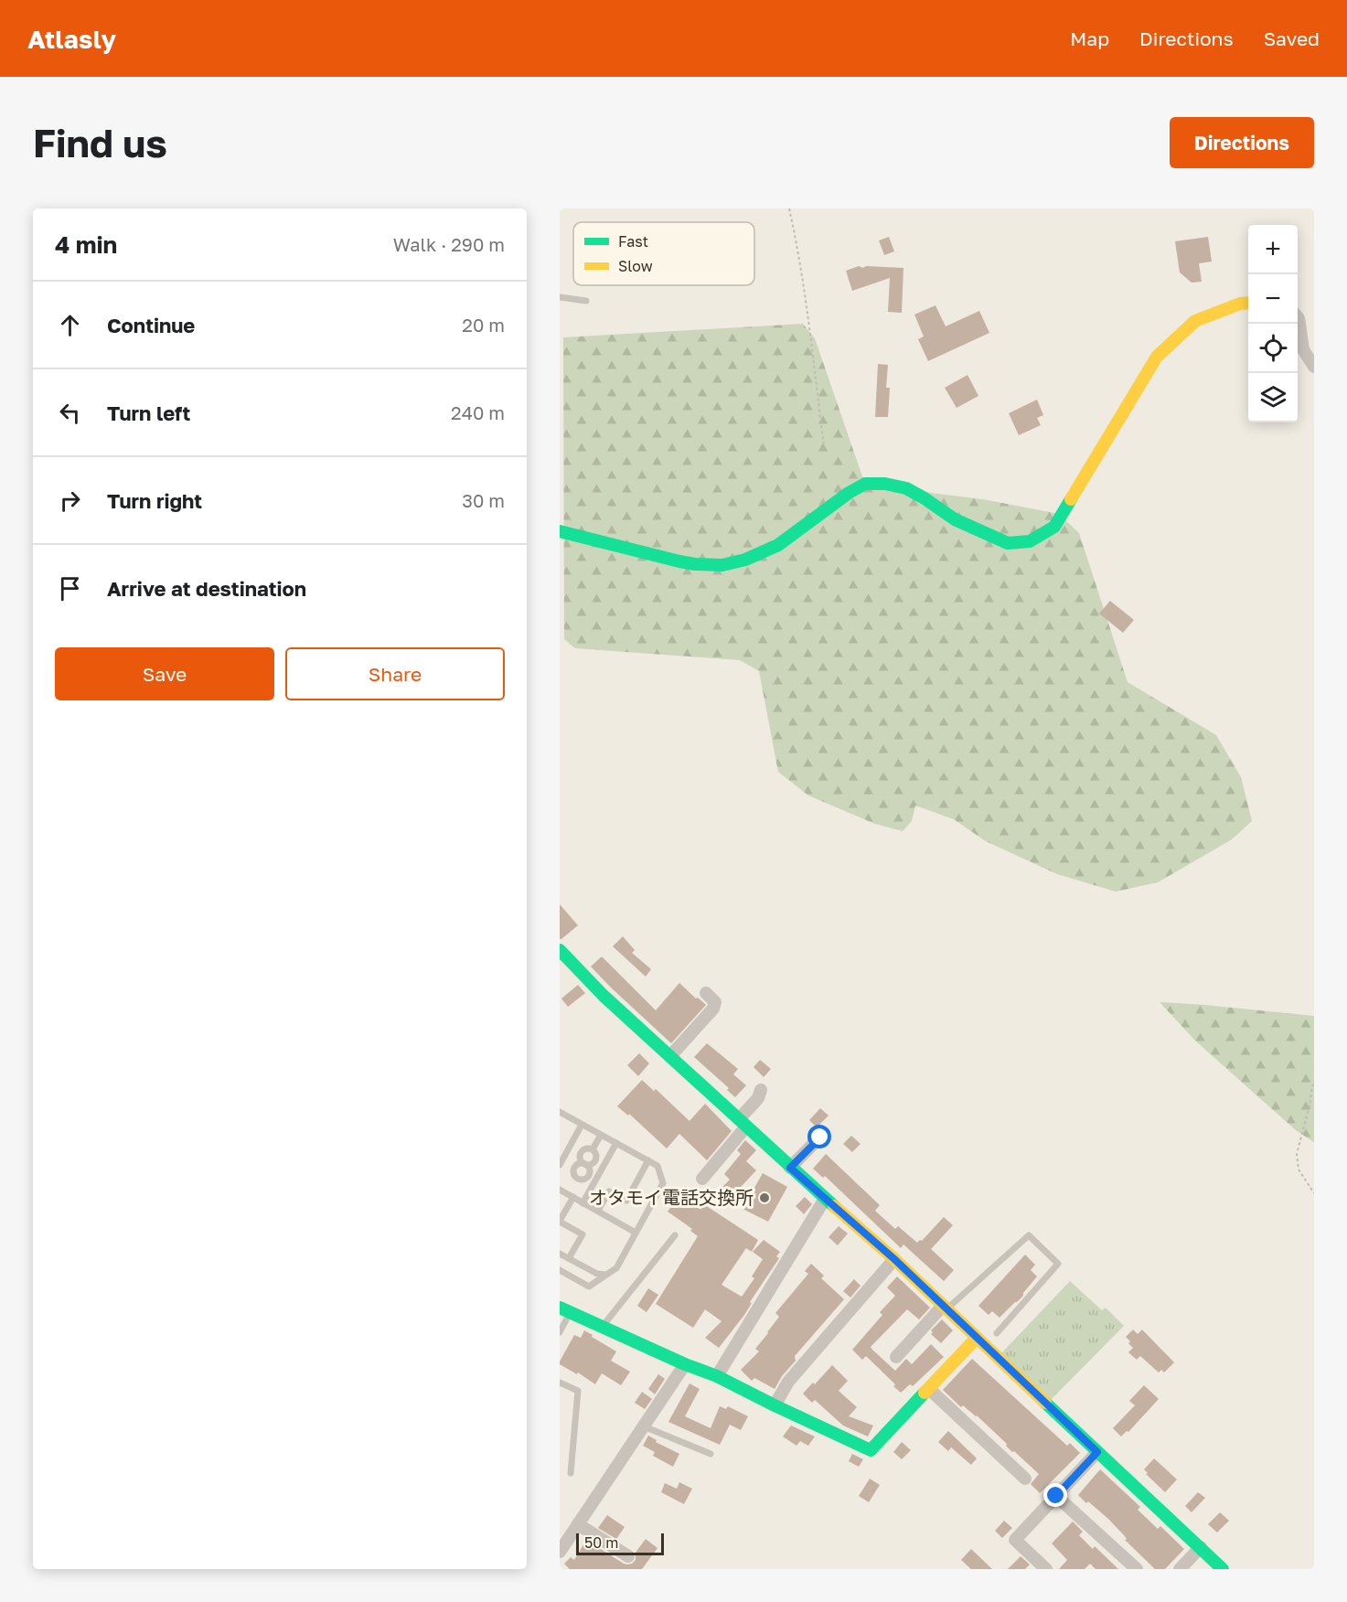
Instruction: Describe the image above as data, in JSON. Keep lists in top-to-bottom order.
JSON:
{
  "places": ["オタモイ電話交換所"],
  "legend": ["Fast", "Slow"],
  "scale_bar": "50 m",
  "page": {
    "header": "Atlasly",
    "nav": ["Map", "Directions", "Saved"],
    "buttons": [
      "Directions",
      ["Save", "Share"]
    ],
    "title": "Find us",
    "heading": ["4 min", "Walk · 290 m"],
    "map_buttons": ["+", "−"],
    "list": [
      ["Continue", "20 m"],
      ["Turn left", "240 m"],
      ["Turn right", "30 m"],
      "Arrive at destination"
    ],
    "scale": "50 m"
  }
}
